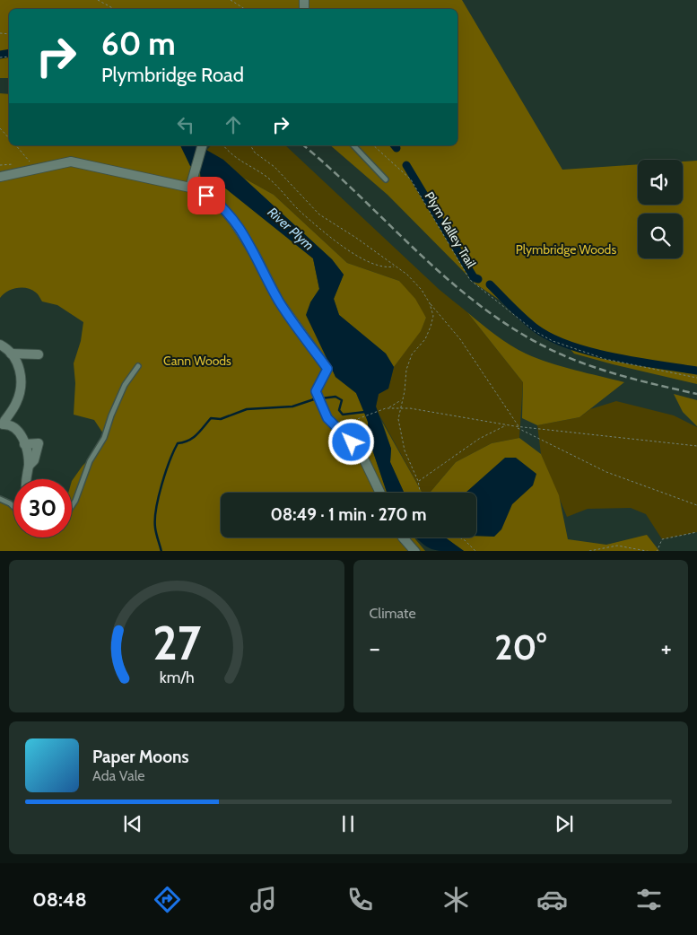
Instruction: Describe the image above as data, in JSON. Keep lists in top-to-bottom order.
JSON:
{
  "streets": {
    "path": ["Plym Valley Trail"]
  },
  "water": ["River Plym"],
  "parks": ["Plymbridge Woods", "Cann Woods"],
  "page": {
    "turn": ["60 m", "Plymbridge Road"],
    "limit": "30",
    "trip": "08:49 · 1 min · 270 m",
    "tile": "Climate",
    "heat": ["−", "20°", "+"],
    "song": ["Paper Moons", "Ada Vale"],
    "tabs": "08:48",
    "gauge": ["27", "km/h"]
  }
}
